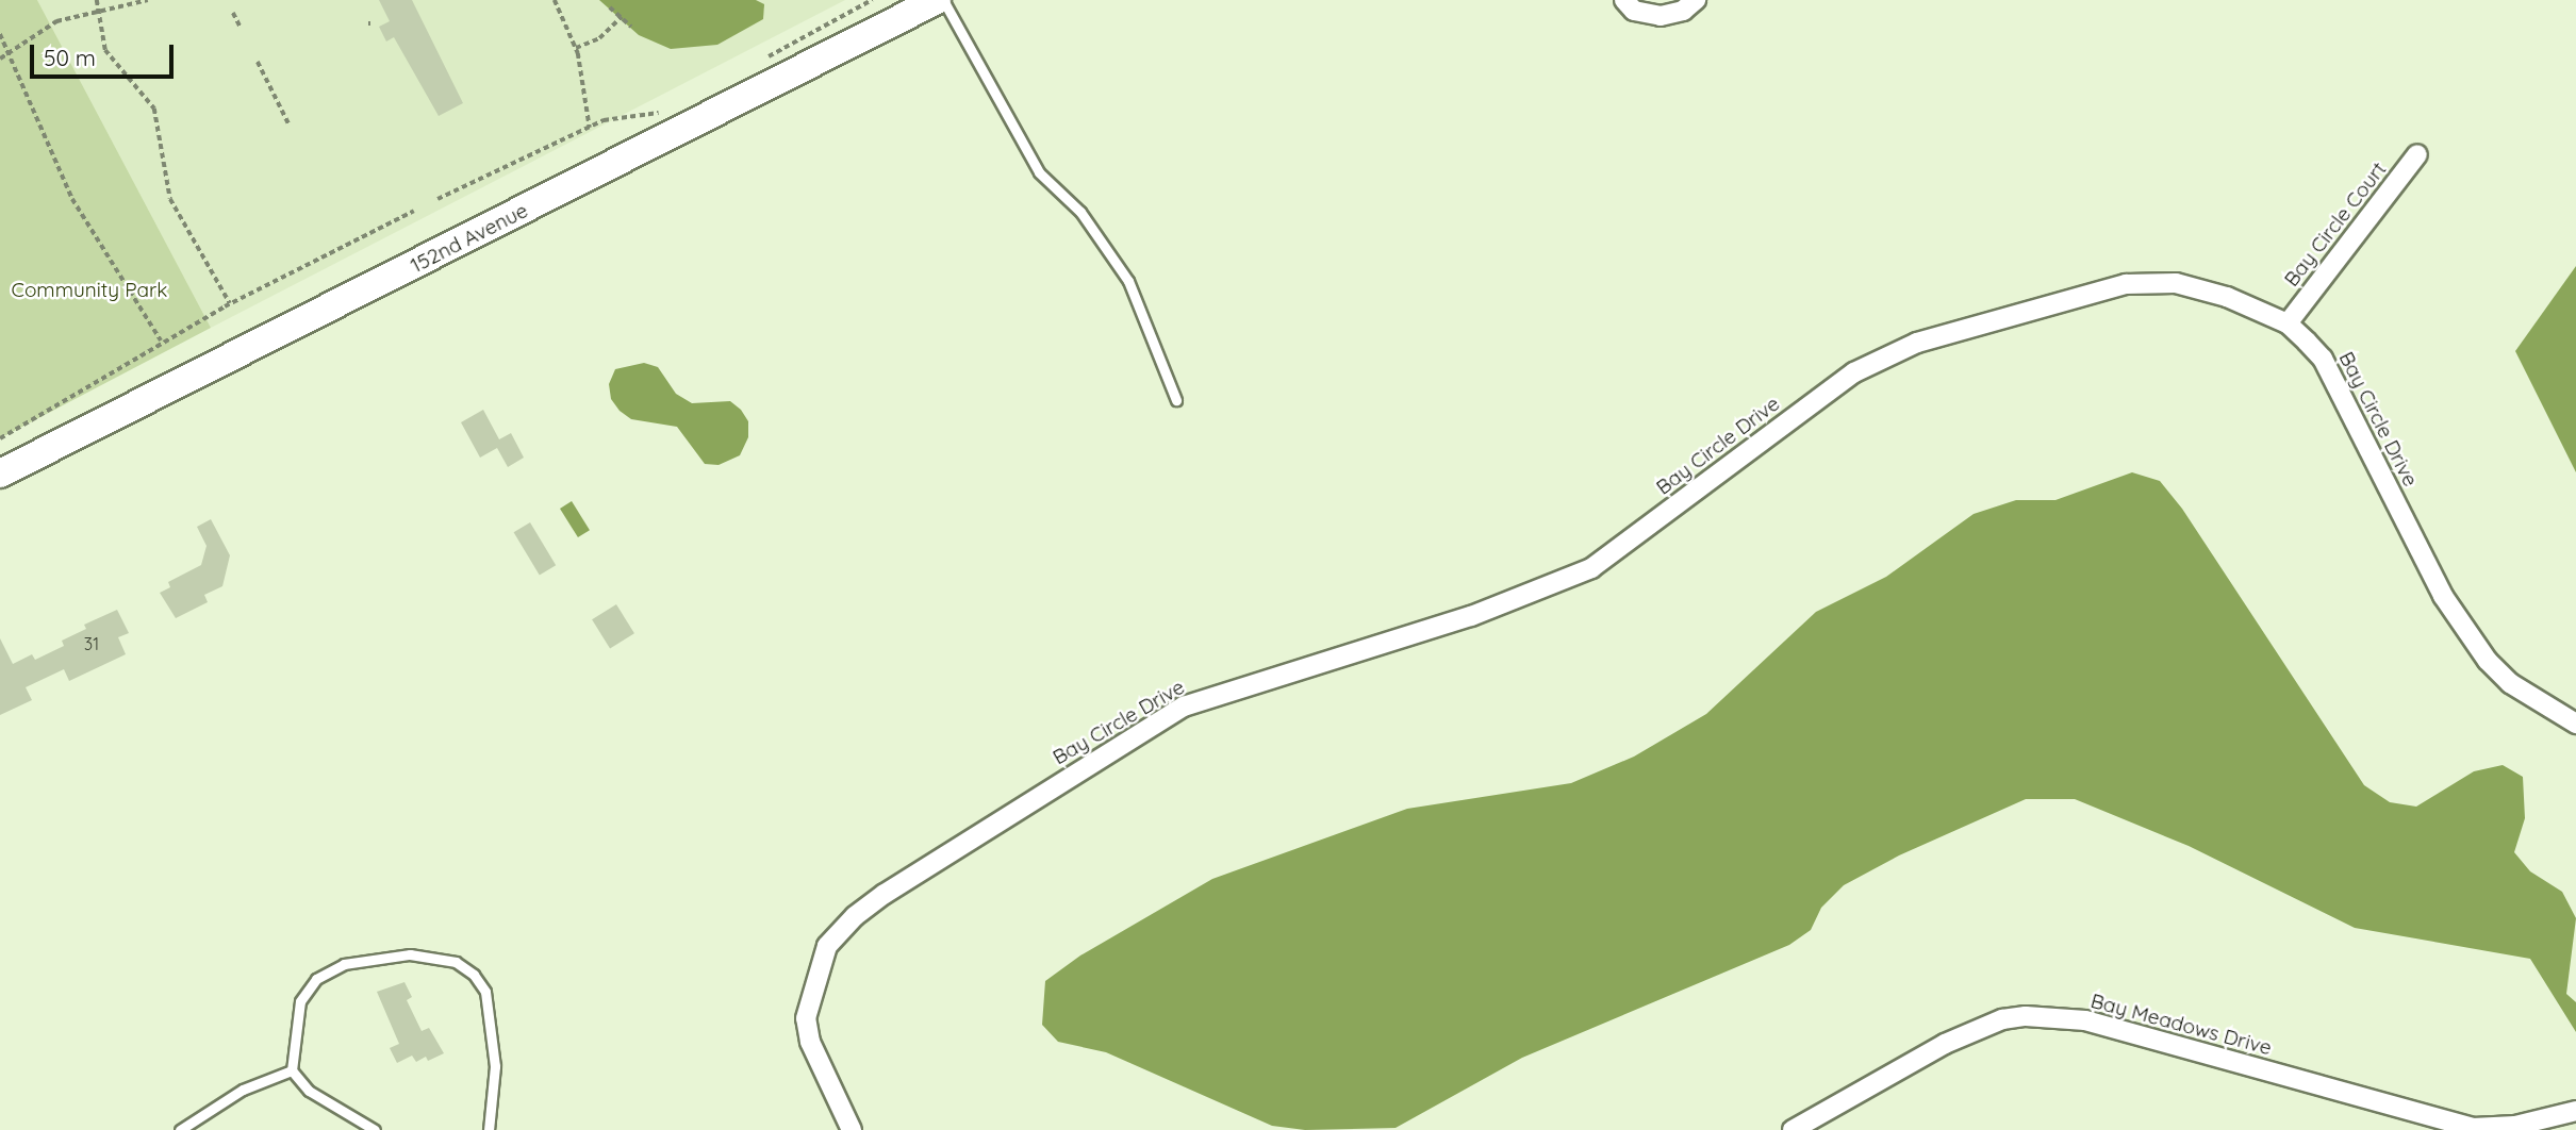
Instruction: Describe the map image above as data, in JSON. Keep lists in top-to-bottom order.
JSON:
{
  "streets": {
    "street": [
      "Bay Circle Court",
      "152nd Avenue",
      "Bay Circle Drive",
      "Bay Meadows Drive"
    ]
  },
  "crossings": [
    ["Bay Circle Court", "Bay Circle Drive"]
  ],
  "parks": ["Community Park"],
  "house_numbers": ["31"],
  "scale_bar": "50 m"
}
